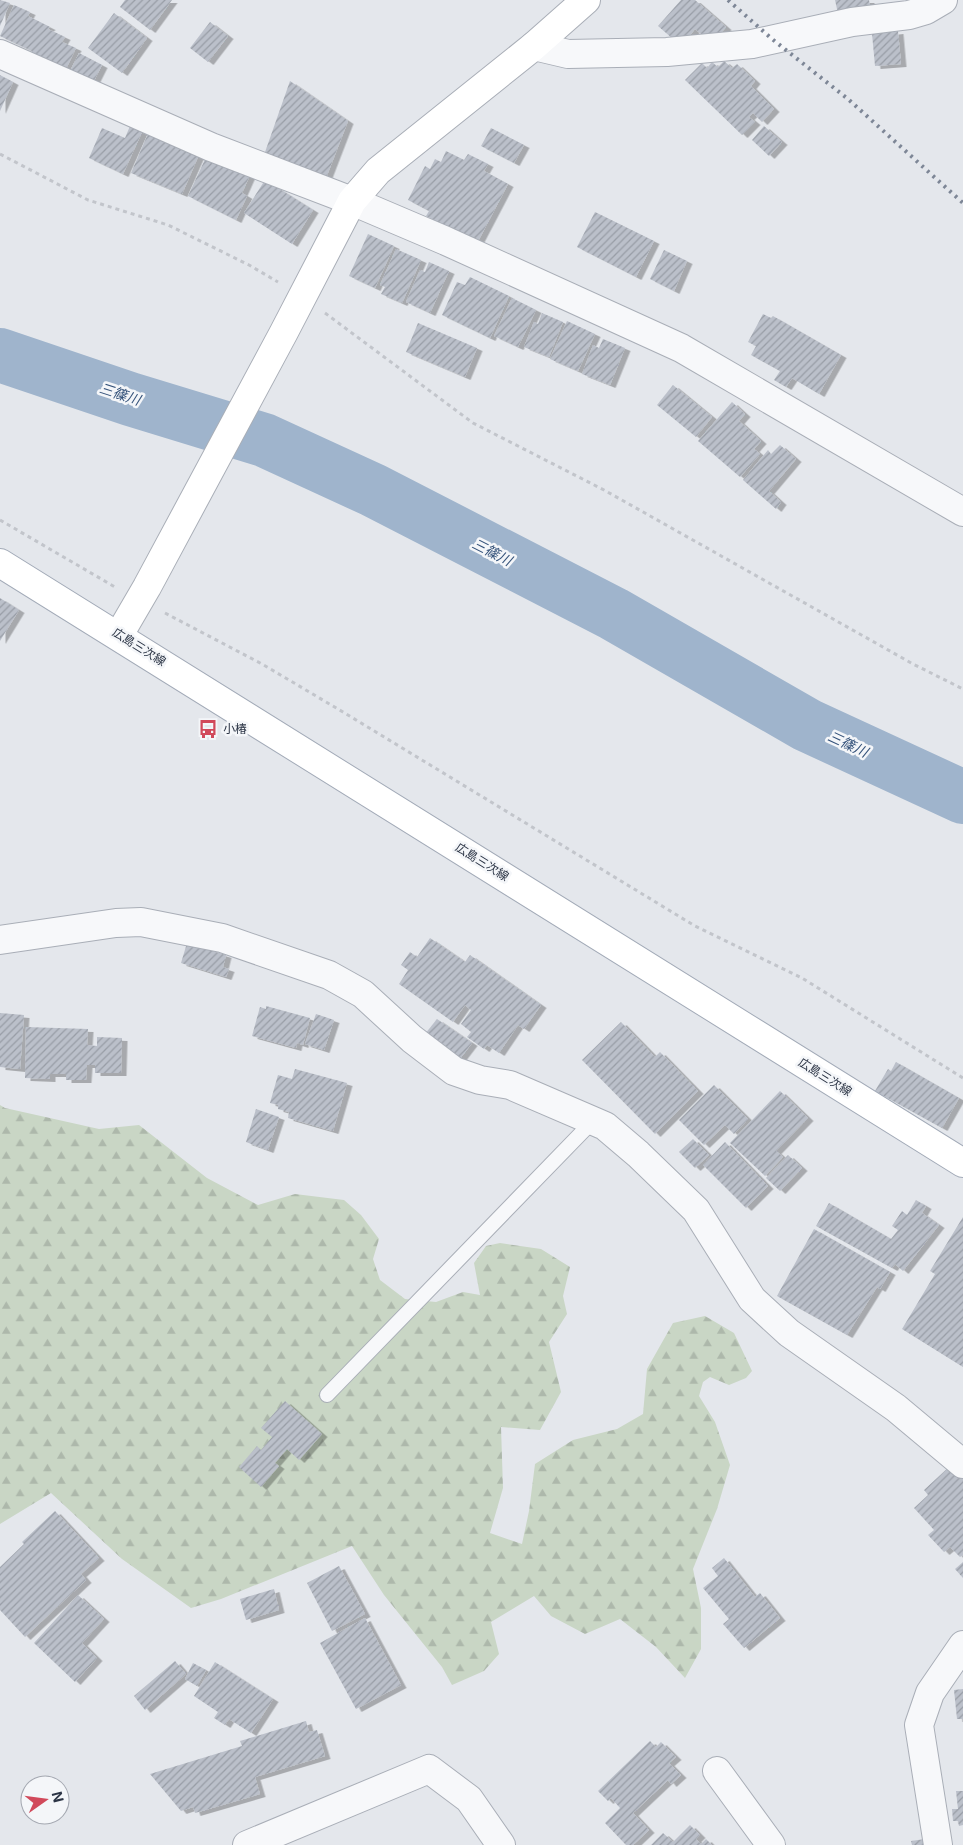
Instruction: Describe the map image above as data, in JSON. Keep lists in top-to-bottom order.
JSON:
{
  "streets": {
    "main road": ["広島三次線"]
  },
  "water": ["三篠川"],
  "places": {
    "bus stop": ["小椿"]
  },
  "north": "right"
}
